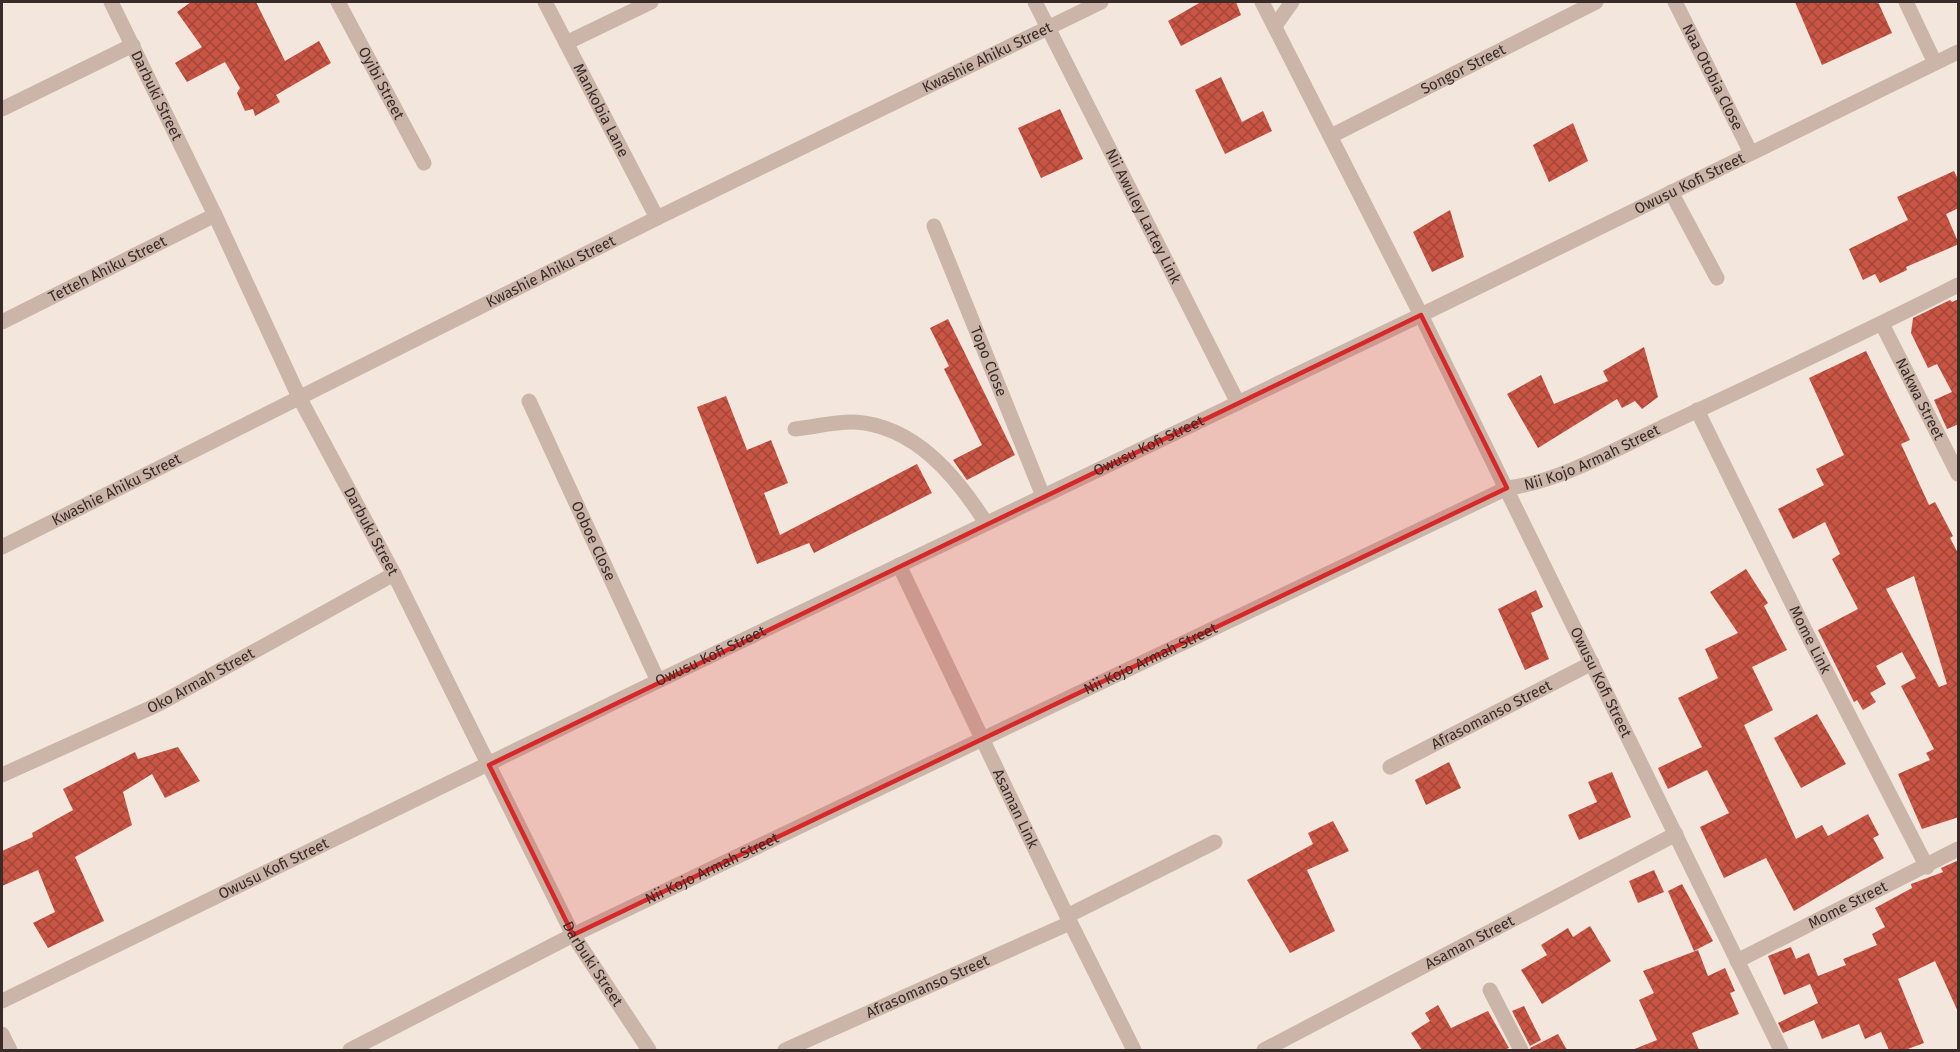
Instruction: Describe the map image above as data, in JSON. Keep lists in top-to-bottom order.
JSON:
{
  "streets": {
    "street": [
      "Kwashie Ahiku Street",
      "Songor Street",
      "Naa Otobia Close",
      "Oyibi Street",
      "Darbuki Street",
      "Mankobia Lane",
      "Owusu Kofi Street",
      "Nii Awuley Lartey Link",
      "Tetteh Ahiku Street",
      "Topo Close",
      "Nakwa Street",
      "Nii Kojo Armah Street",
      "Ooboe Close",
      "Mome Link",
      "Oko Armah Street",
      "Afrasomanso Street",
      "Asaman Link",
      "Mome Street",
      "Asaman Street"
    ]
  },
  "crossings": [
    ["Kwashie Ahiku Street", "Darbuki Street"],
    ["Kwashie Ahiku Street", "Mankobia Lane"],
    ["Kwashie Ahiku Street", "Nii Awuley Lartey Link"],
    ["Songor Street", "Owusu Kofi Street"],
    ["Naa Otobia Close", "Owusu Kofi Street"],
    ["Darbuki Street", "Owusu Kofi Street"],
    ["Darbuki Street", "Tetteh Ahiku Street"],
    ["Darbuki Street", "Nii Kojo Armah Street"],
    ["Darbuki Street", "Oko Armah Street"],
    ["Owusu Kofi Street", "Nii Awuley Lartey Link"],
    ["Owusu Kofi Street", "Topo Close"],
    ["Owusu Kofi Street", "Nii Kojo Armah Street"],
    ["Owusu Kofi Street", "Ooboe Close"],
    ["Owusu Kofi Street", "Afrasomanso Street"],
    ["Owusu Kofi Street", "Asaman Link"],
    ["Owusu Kofi Street", "Mome Street"],
    ["Owusu Kofi Street", "Asaman Street"],
    ["Nakwa Street", "Nii Kojo Armah Street"],
    ["Nii Kojo Armah Street", "Mome Link"],
    ["Nii Kojo Armah Street", "Asaman Link"],
    ["Mome Link", "Mome Street"],
    ["Afrasomanso Street", "Asaman Link"]
  ]
}
